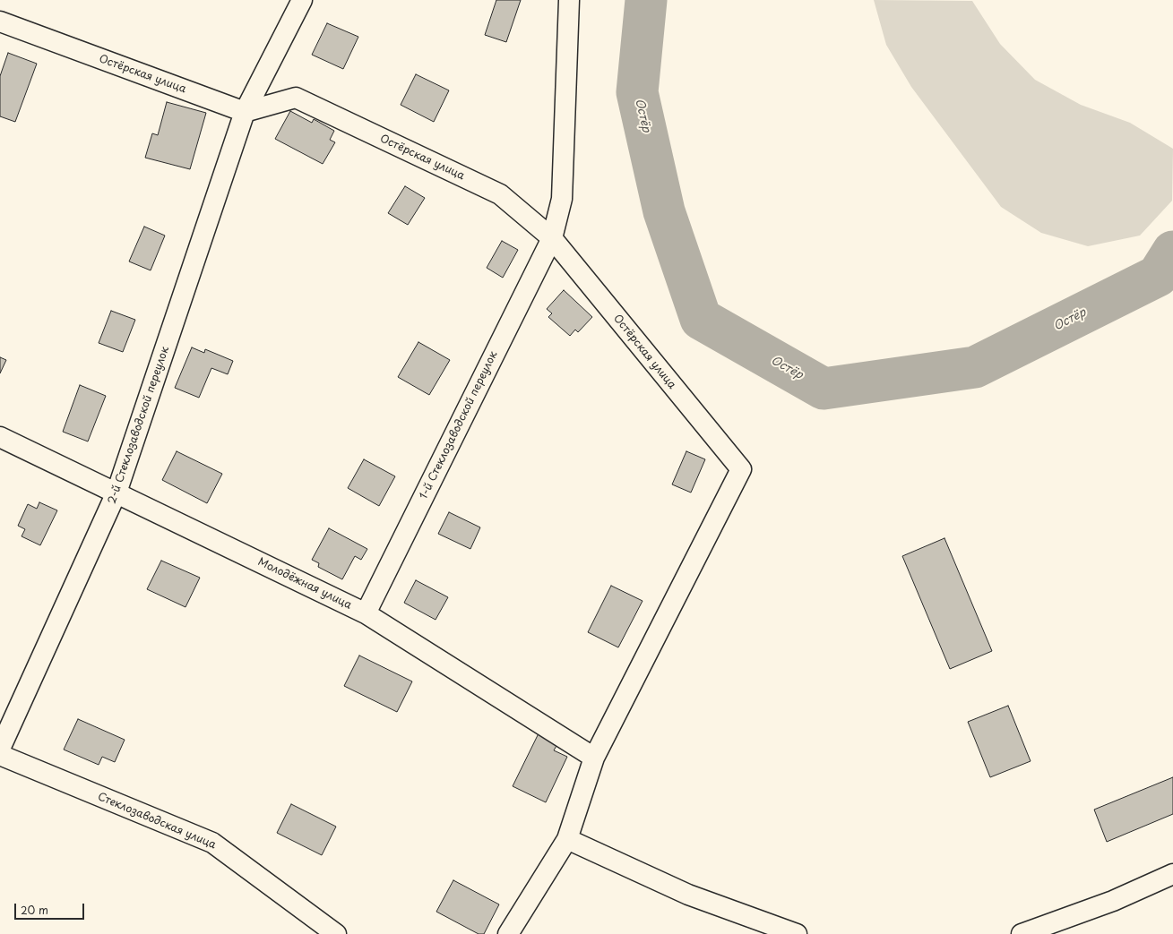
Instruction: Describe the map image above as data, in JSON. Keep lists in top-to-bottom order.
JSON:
{
  "streets": {
    "street": [
      "Остёрская улица",
      "2-й Стеклозаводской переулок",
      "1-й Стеклозаводской переулок",
      "Молодёжная улица",
      "Стеклозаводская улица"
    ]
  },
  "crossings": [
    ["Остёрская улица", "2-й Стеклозаводской переулок"],
    ["Остёрская улица", "1-й Стеклозаводской переулок"],
    ["Остёрская улица", "Молодёжная улица"],
    ["2-й Стеклозаводской переулок", "Молодёжная улица"],
    ["1-й Стеклозаводской переулок", "Молодёжная улица"]
  ],
  "water": ["Остёр"],
  "scale_bar": "20 m"
}
